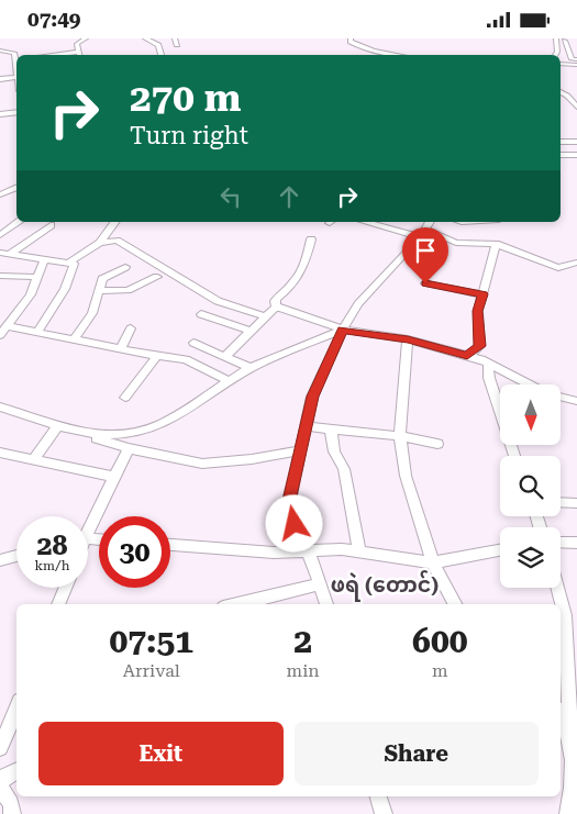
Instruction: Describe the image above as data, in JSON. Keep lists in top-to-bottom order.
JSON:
{
  "districts": ["ဖရဲ (တောင်)"],
  "north": "bottom",
  "page": {
    "status": "07:49",
    "turn": ["270 m", "Turn right"],
    "speed": "28 km/h",
    "limit": "30",
    "eta": [
      "07:51",
      "Arrival",
      "2",
      "min",
      "600",
      "m"
    ],
    "buttons": ["Exit", "Share"]
  }
}
